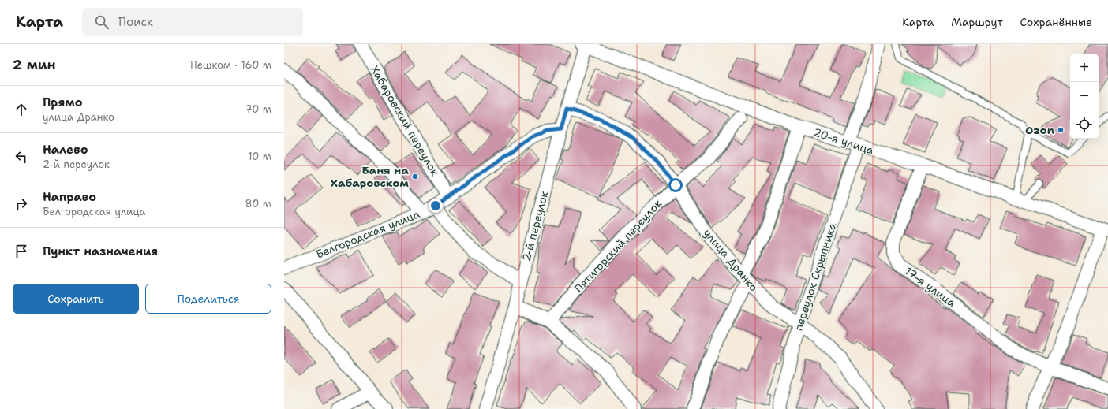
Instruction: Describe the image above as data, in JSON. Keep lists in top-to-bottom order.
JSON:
{
  "streets": {
    "street": [
      "Хабаровский переулок",
      "20-я улица",
      "2-й переулок",
      "Белгородская улица",
      "Пятигорский переулок",
      "улица Дранко",
      "переулок Скрыпника",
      "17-я улица"
    ]
  },
  "crossings": [
    ["Хабаровский переулок", "Белгородская улица"],
    ["20-я улица", "2-й переулок"],
    ["20-я улица", "переулок Скрыпника"],
    ["20-я улица", "17-я улица"],
    ["2-й переулок", "Белгородская улица"],
    ["2-й переулок", "улица Дранко"],
    ["Пятигорский переулок", "улица Дранко"],
    ["улица Дранко", "переулок Скрыпника"]
  ],
  "places": ["Ozon", "Баня на Хабаровском"],
  "page": {
    "header": "Карта",
    "search": "Поиск",
    "nav": ["Карта", "Маршрут", "Сохранённые"],
    "heading": ["2 мин", "Пешком · 160 m"],
    "map_buttons": ["+", "−"],
    "list": [
      ["Прямо", "улица Дранко", "70 m"],
      ["Налево", "2-й переулок", "10 m"],
      ["Направо", "Белгородская улица", "80 m"],
      "Пункт назначения"
    ],
    "buttons": ["Сохранить", "Поделиться"]
  }
}
